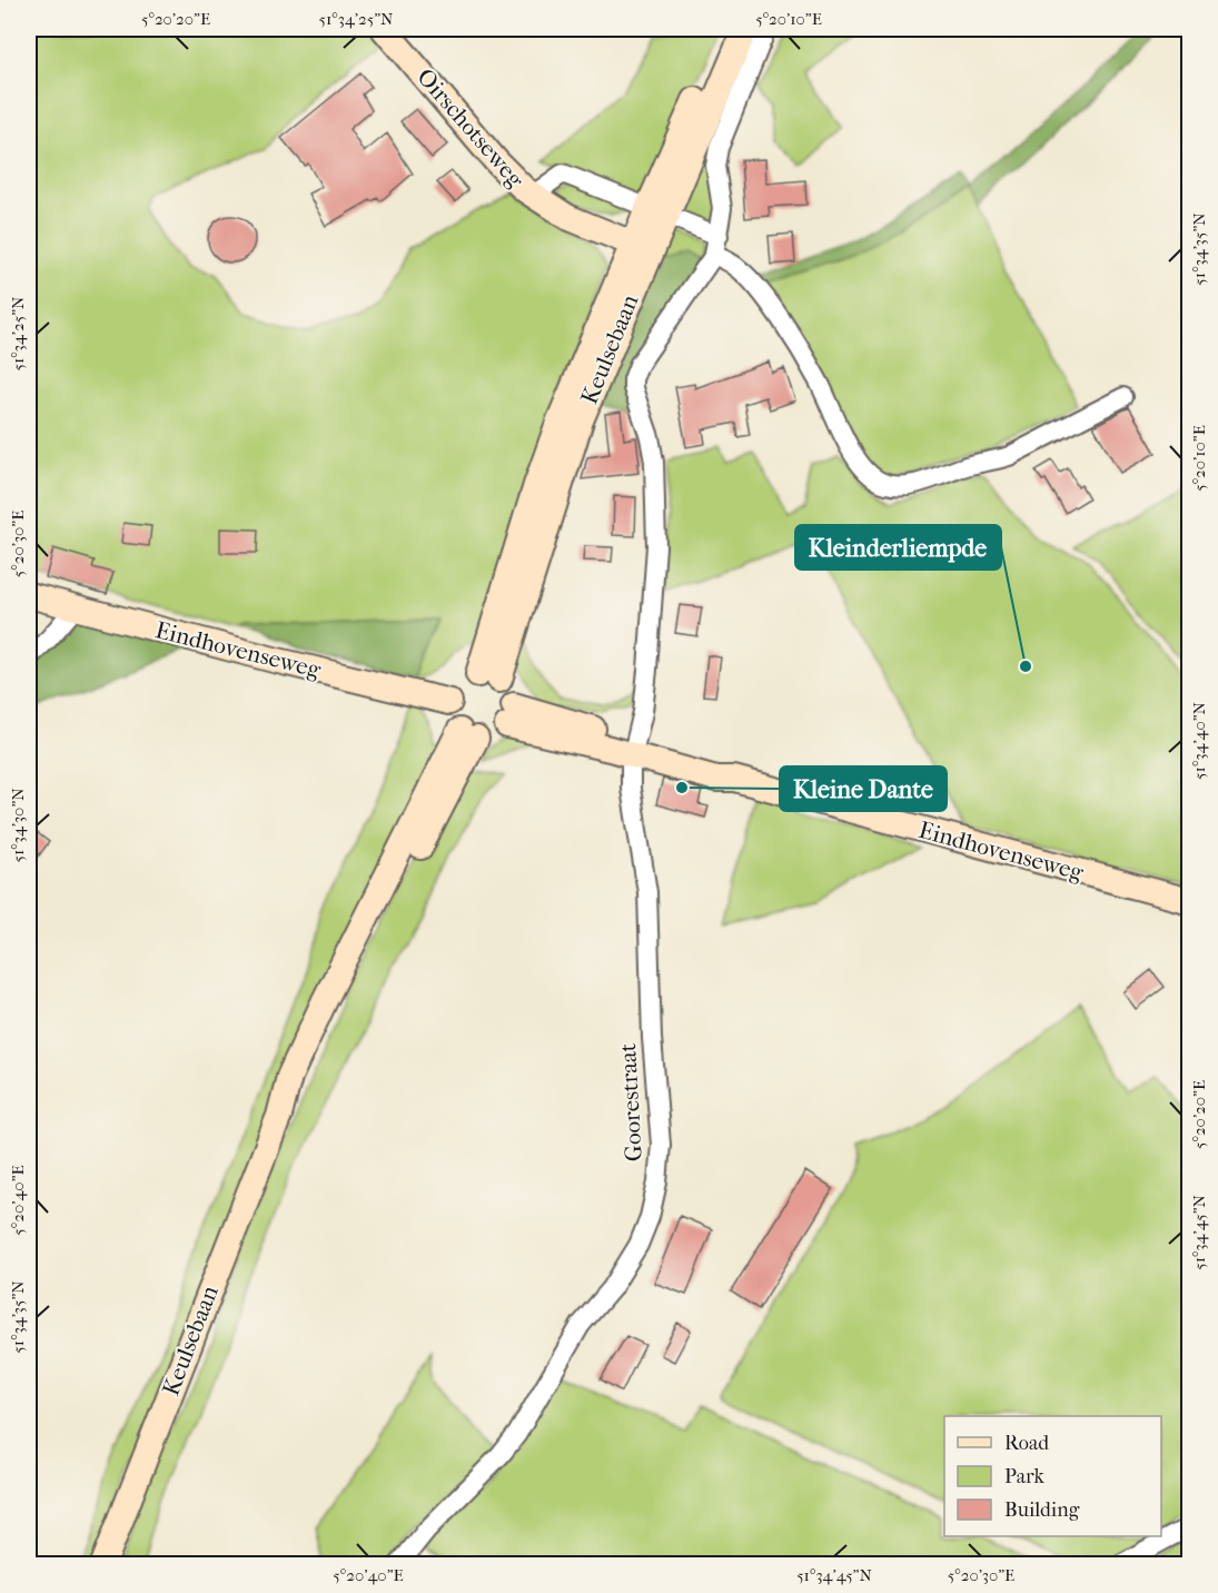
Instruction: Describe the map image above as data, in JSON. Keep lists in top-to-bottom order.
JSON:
{
  "streets": {
    "main road": ["Oirschotseweg", "Keulsebaan", "Eindhovenseweg"],
    "street": ["Goorestraat"]
  },
  "crossings": [
    ["Oirschotseweg", "Keulsebaan"],
    ["Oirschotseweg", "Goorestraat"],
    ["Keulsebaan", "Eindhovenseweg"],
    ["Eindhovenseweg", "Goorestraat"]
  ],
  "places": ["Kleinderliempde", "Kleine Dante"],
  "legend": ["Road", "Park", "Building"],
  "coordinates": [
    "5°20'20\"E",
    "51°34'25\"N",
    "5°20'10\"E",
    "51°34'35\"N",
    "5°20'30\"E",
    "51°34'40\"N",
    "51°34'30\"N",
    "5°20'40\"E",
    "51°34'45\"N"
  ]
}
